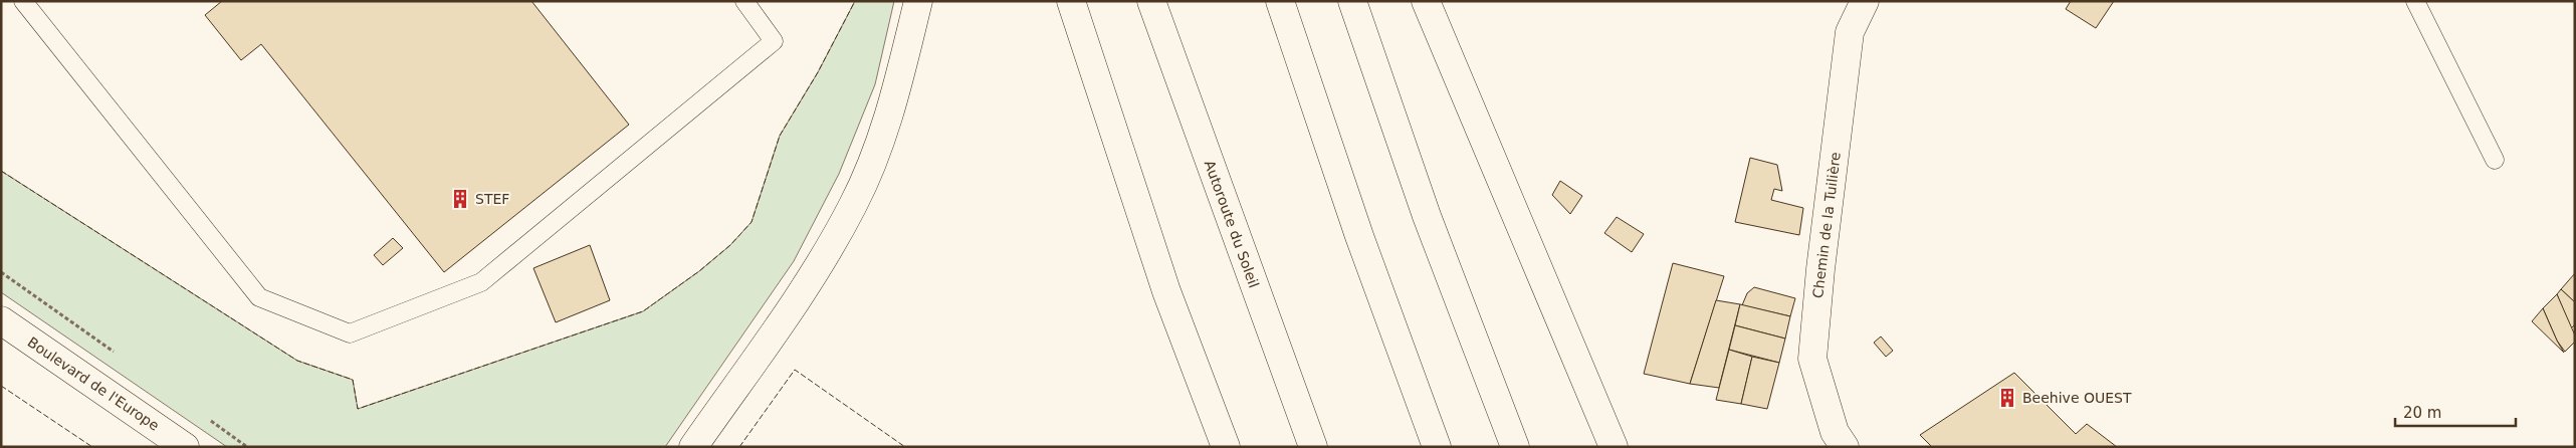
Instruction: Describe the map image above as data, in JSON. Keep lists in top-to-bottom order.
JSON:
{
  "streets": {
    "main road": ["Autoroute du Soleil", "Chemin de la Tuilière", "Boulevard de l'Europe"]
  },
  "places": {
    "building": ["STEF", "Beehive OUEST"]
  },
  "scale_bar": "20 m"
}
